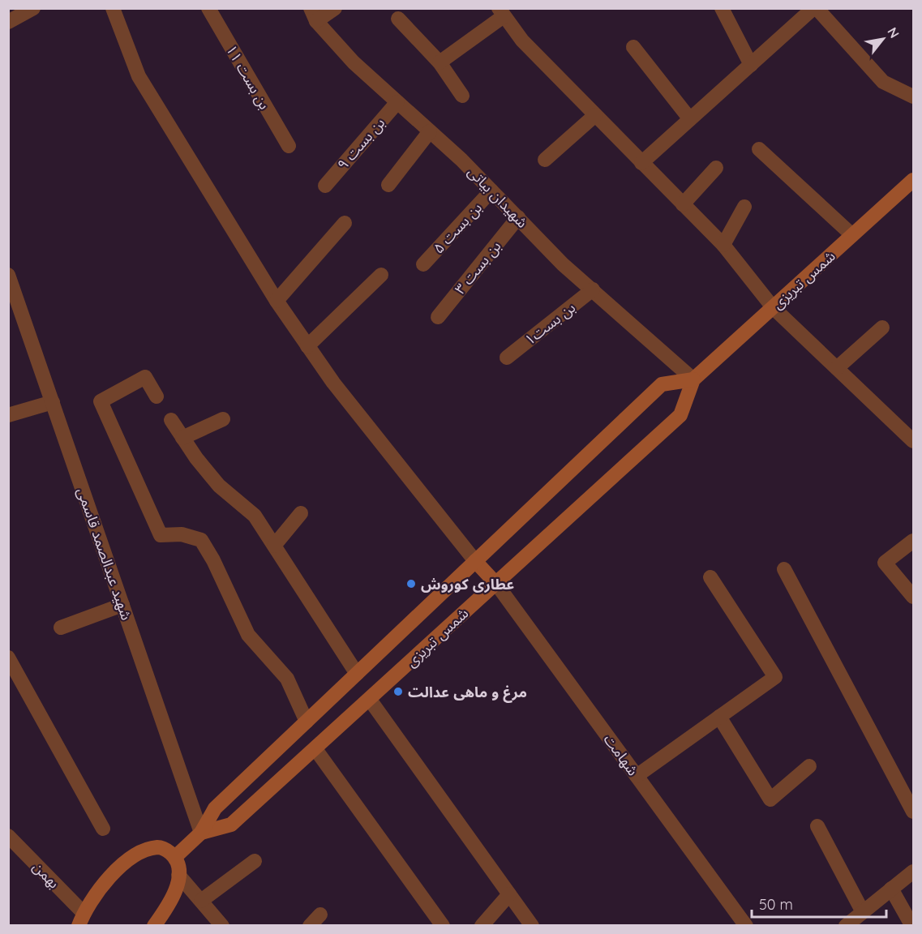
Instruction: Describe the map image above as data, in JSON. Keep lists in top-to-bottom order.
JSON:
{
  "streets": {
    "main road": ["شمس تبریزی"],
    "street": [
      "بن بست ۱۱",
      "بن بست ۹",
      "شهیدان بیاتی",
      "بن بست ۵",
      "بن بست ۳",
      "بن بست۱",
      "شهید عبدالصمد قاسمی",
      "شهامت",
      "بهمن"
    ]
  },
  "crossings": [
    ["بن بست ۹", "شهیدان بیاتی"],
    ["شهیدان بیاتی", "بن بست ۵"],
    ["شهیدان بیاتی", "بن بست ۳"],
    ["شهیدان بیاتی", "شمس تبریزی"],
    ["شهیدان بیاتی", "بن بست۱"],
    ["شمس تبریزی", "شهید عبدالصمد قاسمی"],
    ["شمس تبریزی", "شهامت"]
  ],
  "places": ["عطاری کوروش", "مرغ و ماهی عدالت"],
  "scale_bar": "50 m",
  "north": "top right"
}
